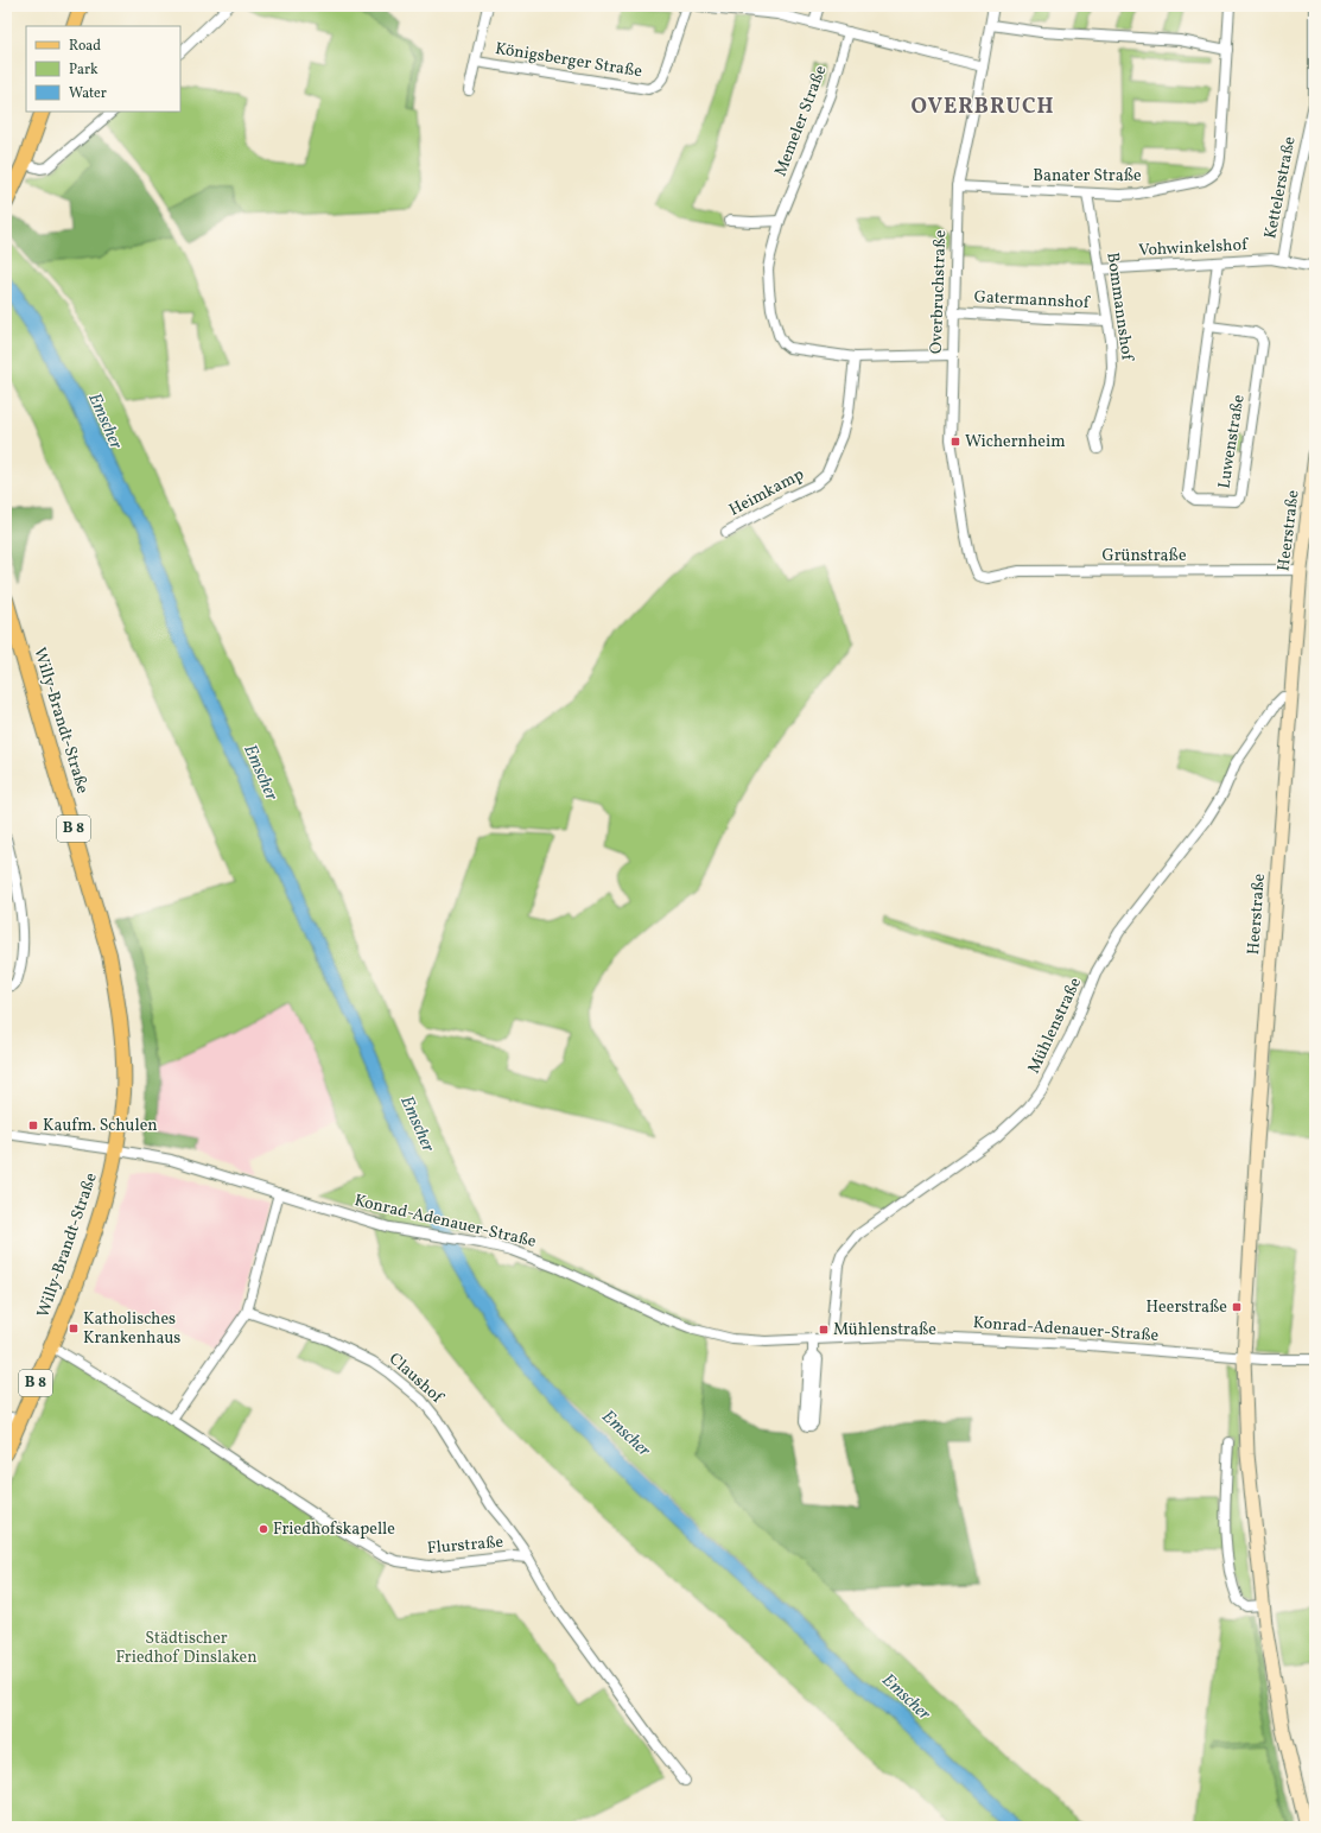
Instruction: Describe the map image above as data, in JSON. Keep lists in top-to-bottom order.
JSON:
{
  "streets": {
    "main road": ["Heerstraße", "Willy-Brandt-Straße", "B 8"],
    "street": [
      "Königsberger Straße",
      "Memeler Straße",
      "Banater Straße",
      "Kettelerstraße",
      "Vohwinkelshof",
      "Overbruchstraße",
      "Gatermannshof",
      "Bommannshof",
      "Luwenstraße",
      "Heimkamp",
      "Grünstraße",
      "Mühlenstraße",
      "Konrad-Adenauer-Straße",
      "Claushof",
      "Flurstraße"
    ]
  },
  "crossings": [
    ["Memeler Straße", "Heimkamp"],
    ["Banater Straße", "Overbruchstraße"],
    ["Banater Straße", "Bommannshof"],
    ["Kettelerstraße", "Vohwinkelshof"],
    ["Vohwinkelshof", "Bommannshof"],
    ["Vohwinkelshof", "Luwenstraße"],
    ["Overbruchstraße", "Gatermannshof"],
    ["Overbruchstraße", "Grünstraße"],
    ["Gatermannshof", "Bommannshof"],
    ["Heerstraße", "Grünstraße"],
    ["Heerstraße", "Mühlenstraße"],
    ["Heerstraße", "Konrad-Adenauer-Straße"],
    ["Willy-Brandt-Straße", "Konrad-Adenauer-Straße"],
    ["Willy-Brandt-Straße", "Flurstraße"],
    ["Mühlenstraße", "Konrad-Adenauer-Straße"],
    ["Claushof", "Flurstraße"]
  ],
  "districts": ["OVERBRUCH"],
  "water": ["Emscher"],
  "parks": ["Städtischer Friedhof Dinslaken"],
  "places": {
    "transit": [
      "Wichernheim",
      "Kaufm. Schulen",
      "Heerstraße",
      "Katholisches Krankenhaus",
      "Mühlenstraße"
    ],
    "other": ["Friedhofskapelle"]
  },
  "legend": ["Road", "Park", "Water"]
}
